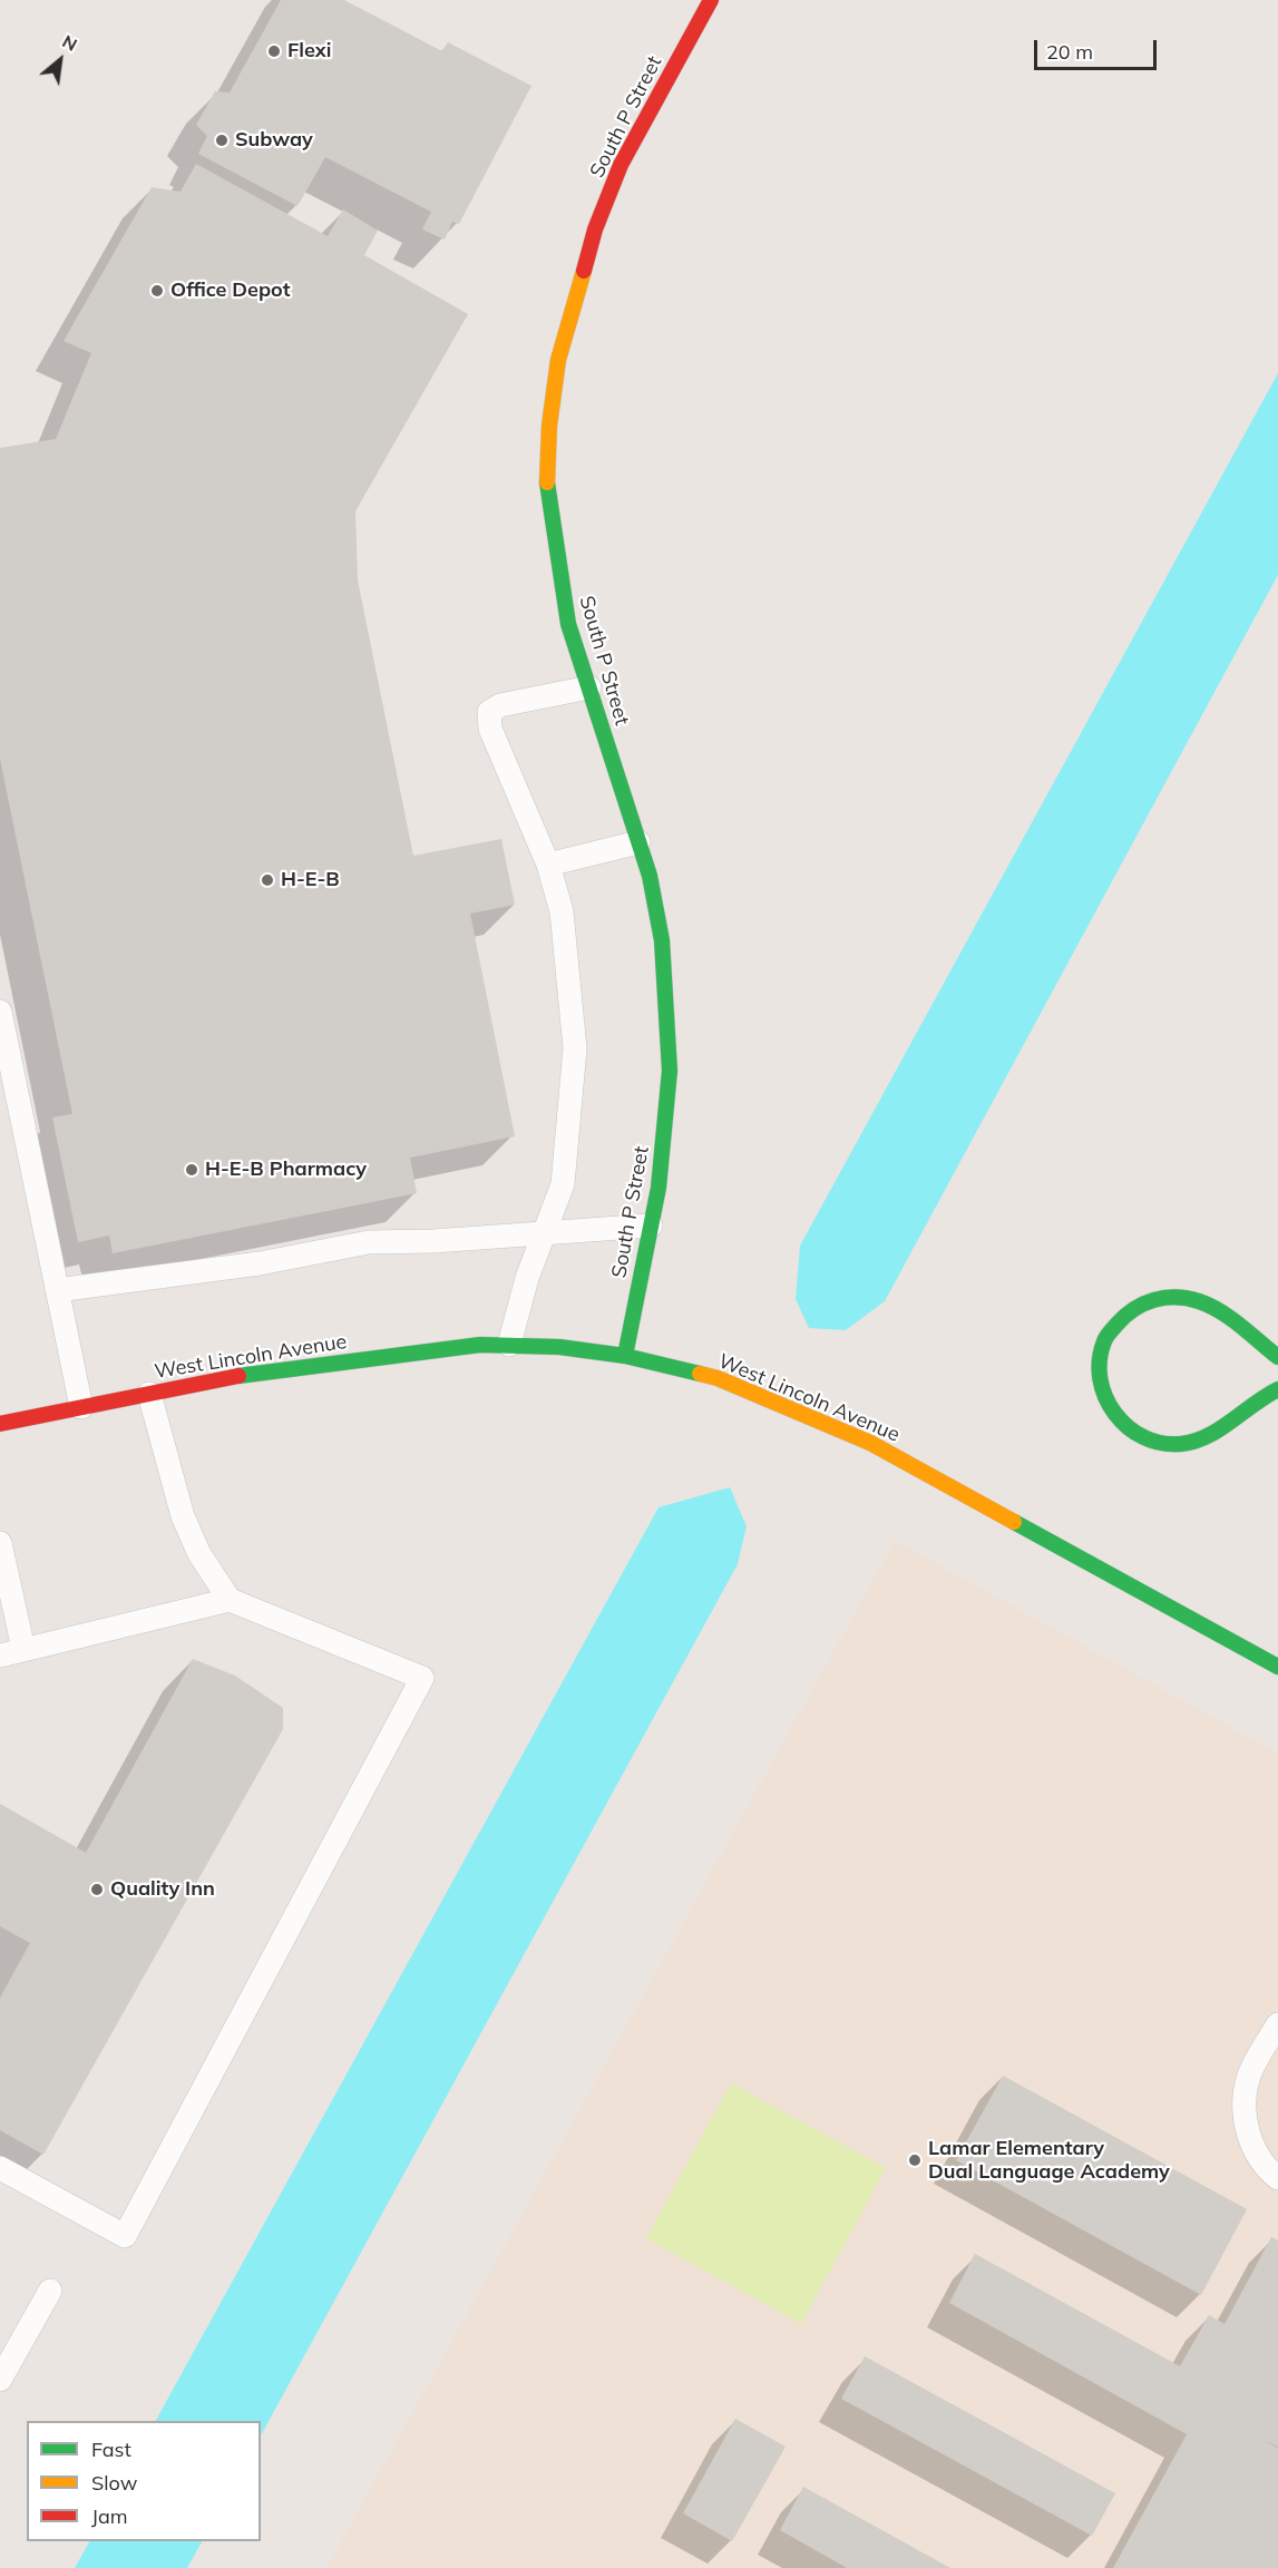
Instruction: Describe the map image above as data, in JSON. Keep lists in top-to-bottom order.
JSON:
{
  "streets": {
    "street": ["South P Street", "West Lincoln Avenue"]
  },
  "crossings": [
    ["South P Street", "West Lincoln Avenue"]
  ],
  "places": [
    "Flexi",
    "Subway",
    "Office Depot",
    "H-E-B",
    "H-E-B Pharmacy",
    "Quality Inn",
    "Lamar Elementary Dual Language Academy"
  ],
  "legend": ["Fast", "Slow", "Jam"],
  "scale_bar": "20 m",
  "north": "top right"
}
